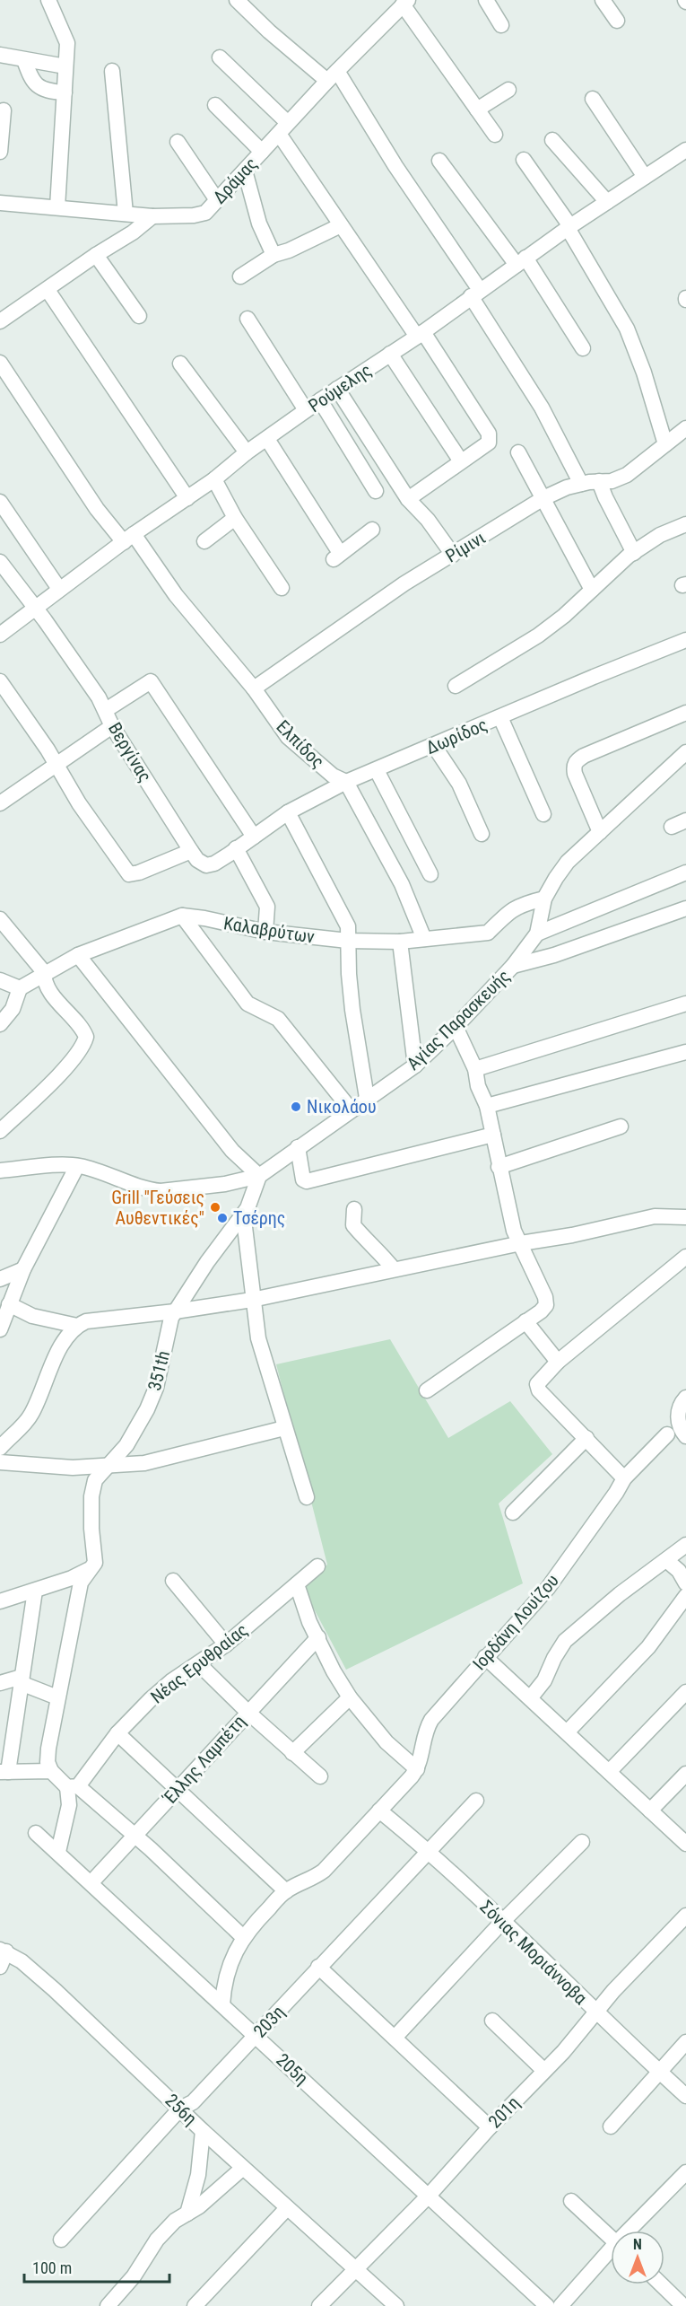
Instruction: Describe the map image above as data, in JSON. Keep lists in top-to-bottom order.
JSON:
{
  "streets": {
    "street": [
      "Δράμας",
      "Ρούμελης",
      "Ρίμινι",
      "Δωρίδος",
      "Ελπίδος",
      "Βεργίνας",
      "Καλαβρύτων",
      "Αγίας Παρασκευής",
      "351th",
      "Ιορδάνη Λουίζου",
      "Νέας Ερυθραίας",
      "Έλλης Λαμπέτη",
      "Σόνιας Μοριάννοβα",
      "203η",
      "205η",
      "256η",
      "201η"
    ]
  },
  "crossings": [
    ["Ρούμελης", "Ελπίδος"],
    ["Ρούμελης", "Βεργίνας"],
    ["Ρίμινι", "Ελπίδος"],
    ["Δωρίδος", "Ελπίδος"],
    ["Δωρίδος", "Βεργίνας"],
    ["Ελπίδος", "Καλαβρύτων"],
    ["Καλαβρύτων", "Αγίας Παρασκευής"],
    ["Αγίας Παρασκευής", "351th"],
    ["Έλλης Λαμπέτη", "205η"],
    ["Σόνιας Μοριάννοβα", "203η"],
    ["Σόνιας Μοριάννοβα", "201η"],
    ["203η", "205η"],
    ["203η", "256η"],
    ["205η", "201η"],
    ["256η", "201η"]
  ],
  "places": ["Νικολάου", "Grill \"Γεύσεις Αυθεντικές\"", "Τσέρης"],
  "scale_bar": "100 m",
  "north": "top"
}
